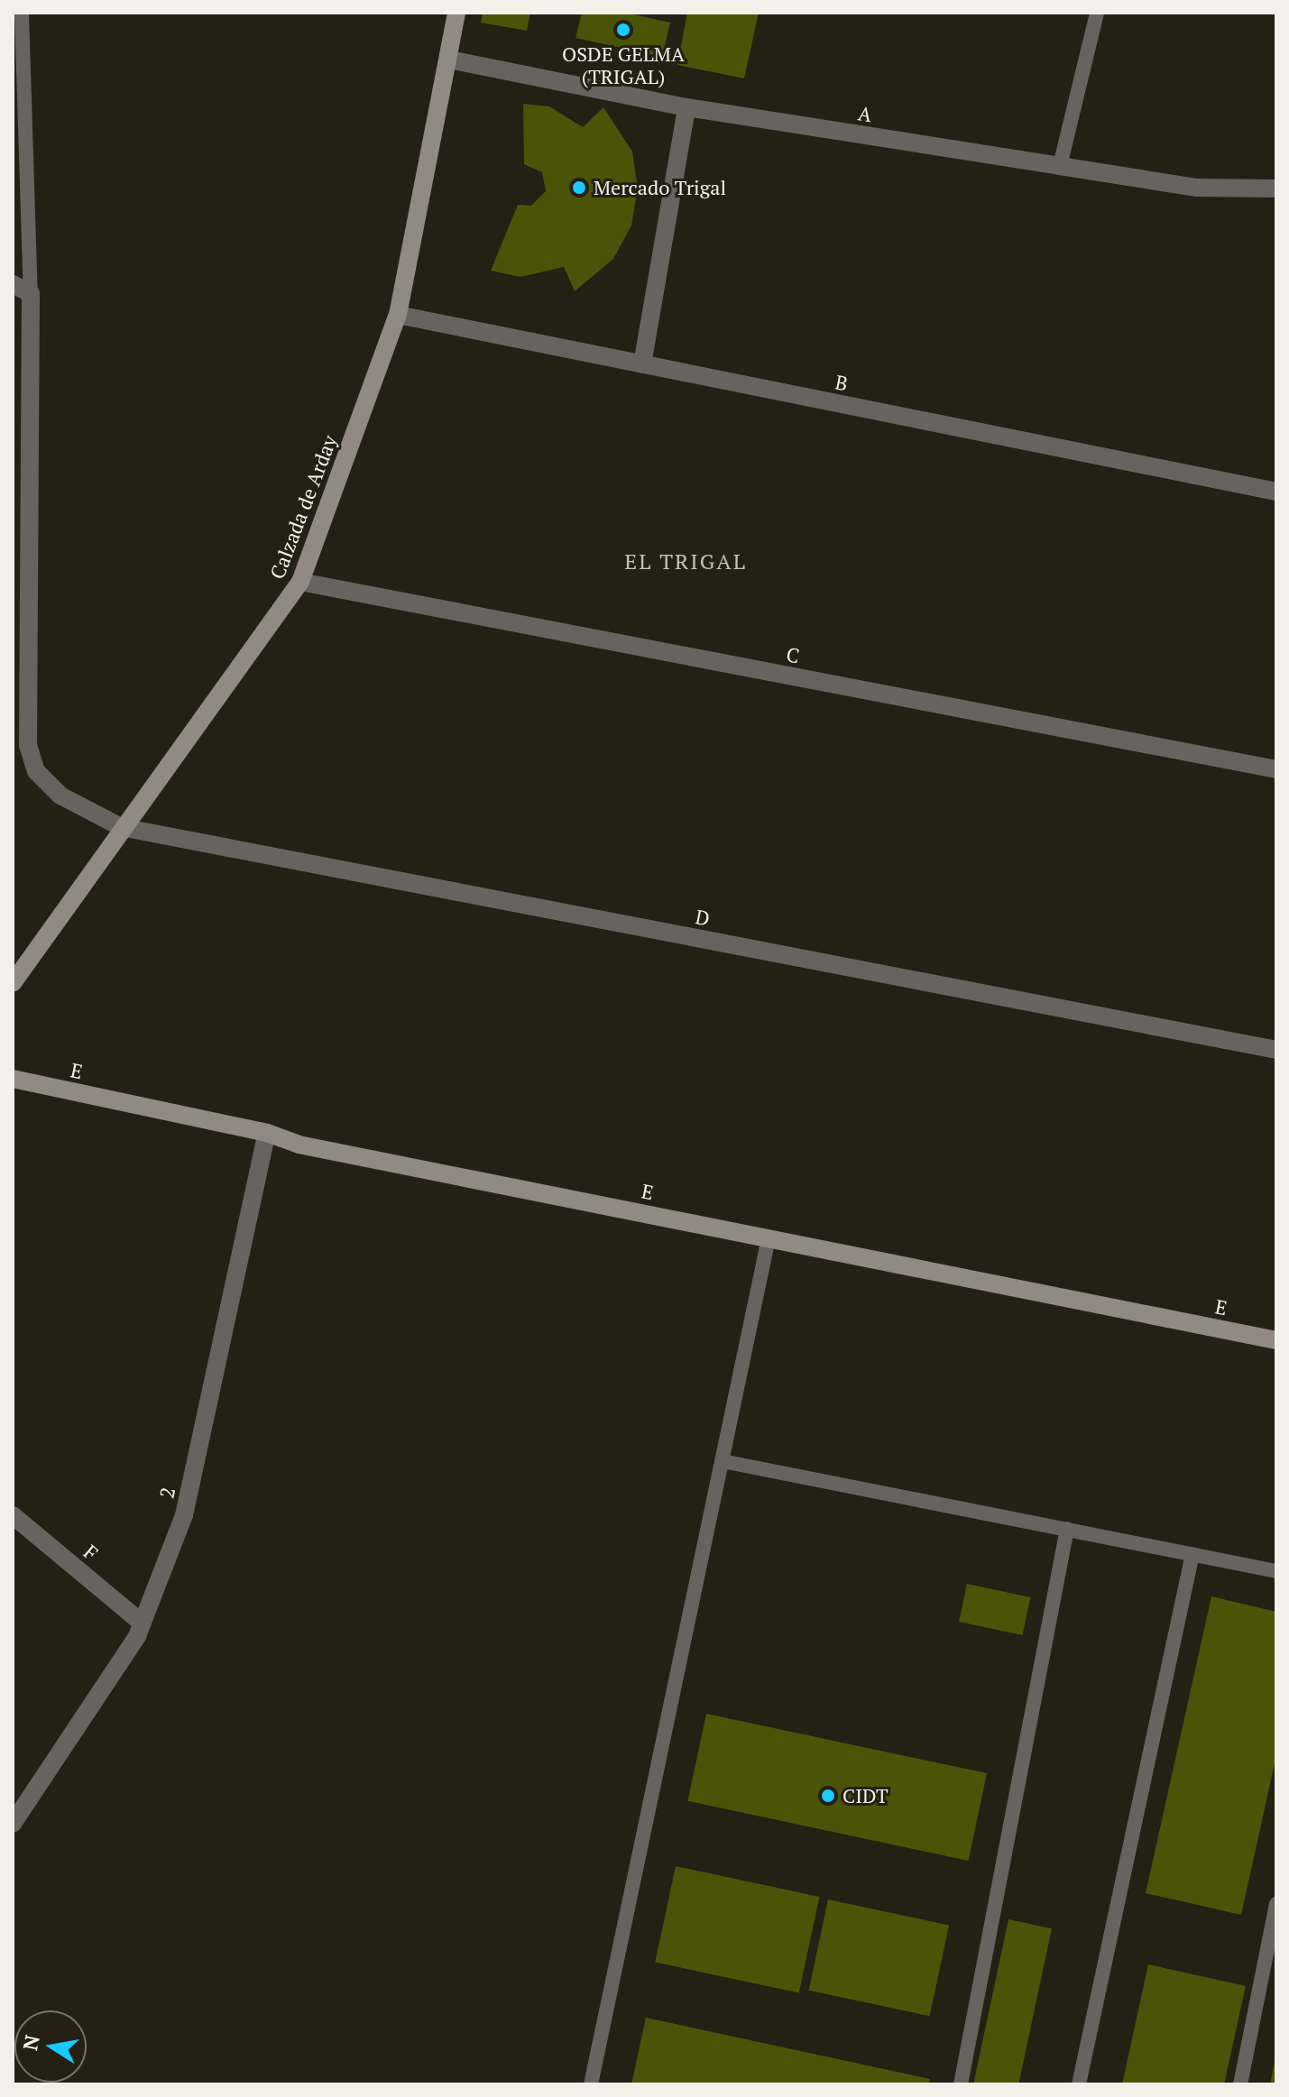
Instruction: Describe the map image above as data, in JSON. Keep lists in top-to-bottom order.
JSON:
{
  "streets": {
    "street": [
      "A",
      "B",
      "Calzada de Arday",
      "C",
      "D",
      "E",
      "2",
      "F"
    ]
  },
  "crossings": [
    ["A", "Calzada de Arday"],
    ["B", "Calzada de Arday"],
    ["Calzada de Arday", "C"],
    ["Calzada de Arday", "D"],
    ["E", "2"],
    ["2", "F"]
  ],
  "districts": ["EL TRIGAL"],
  "places": ["OSDE GELMA (TRIGAL)", "Mercado Trigal", "CIDT"],
  "north": "left"
}
